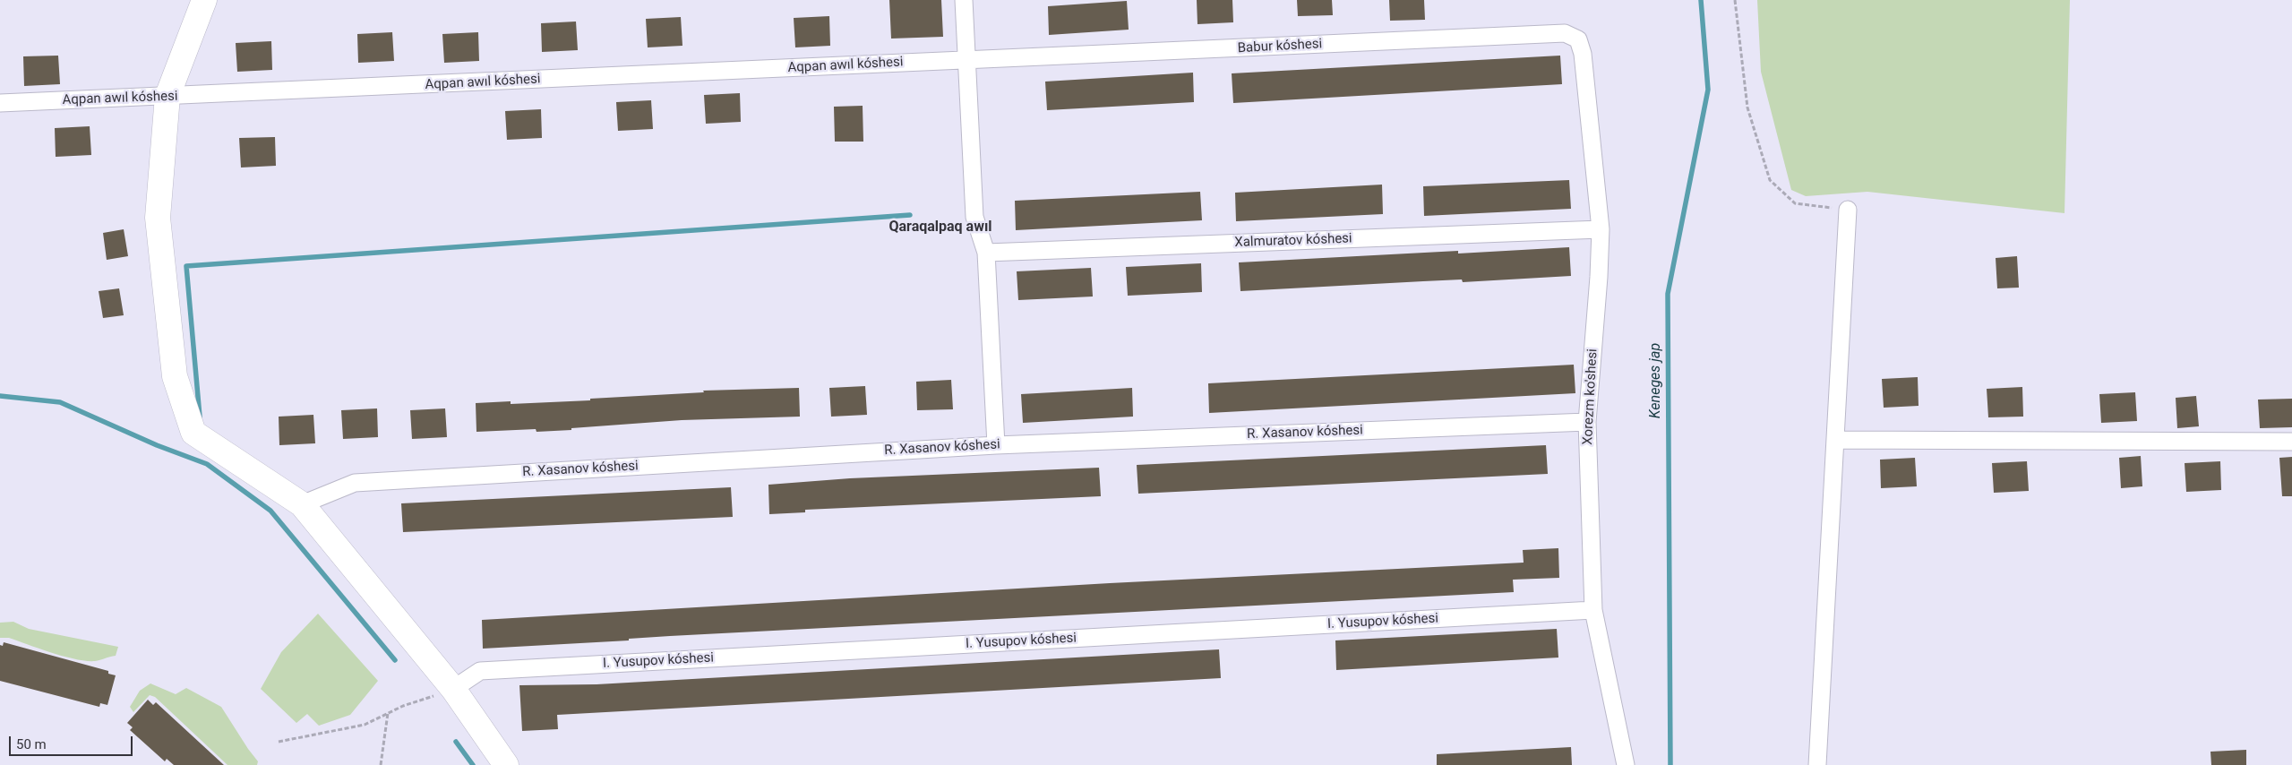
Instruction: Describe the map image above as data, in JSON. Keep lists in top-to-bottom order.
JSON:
{
  "streets": {
    "street": [
      "Babur kóshesi",
      "Aqpan awıl kóshesi",
      "Xalmuratov kóshesi",
      "Xorezm ko'shesi",
      "R. Xasanov kóshesi",
      "I. Yusupov kóshesi"
    ]
  },
  "crossings": [
    ["Babur kóshesi", "Aqpan awıl kóshesi"],
    ["Babur kóshesi", "Xorezm ko'shesi"],
    ["Xalmuratov kóshesi", "Xorezm ko'shesi"],
    ["Xorezm ko'shesi", "R. Xasanov kóshesi"],
    ["Xorezm ko'shesi", "I. Yusupov kóshesi"]
  ],
  "districts": ["Qaraqalpaq awıl"],
  "water": ["Keneges jap"],
  "scale_bar": "50 m"
}
